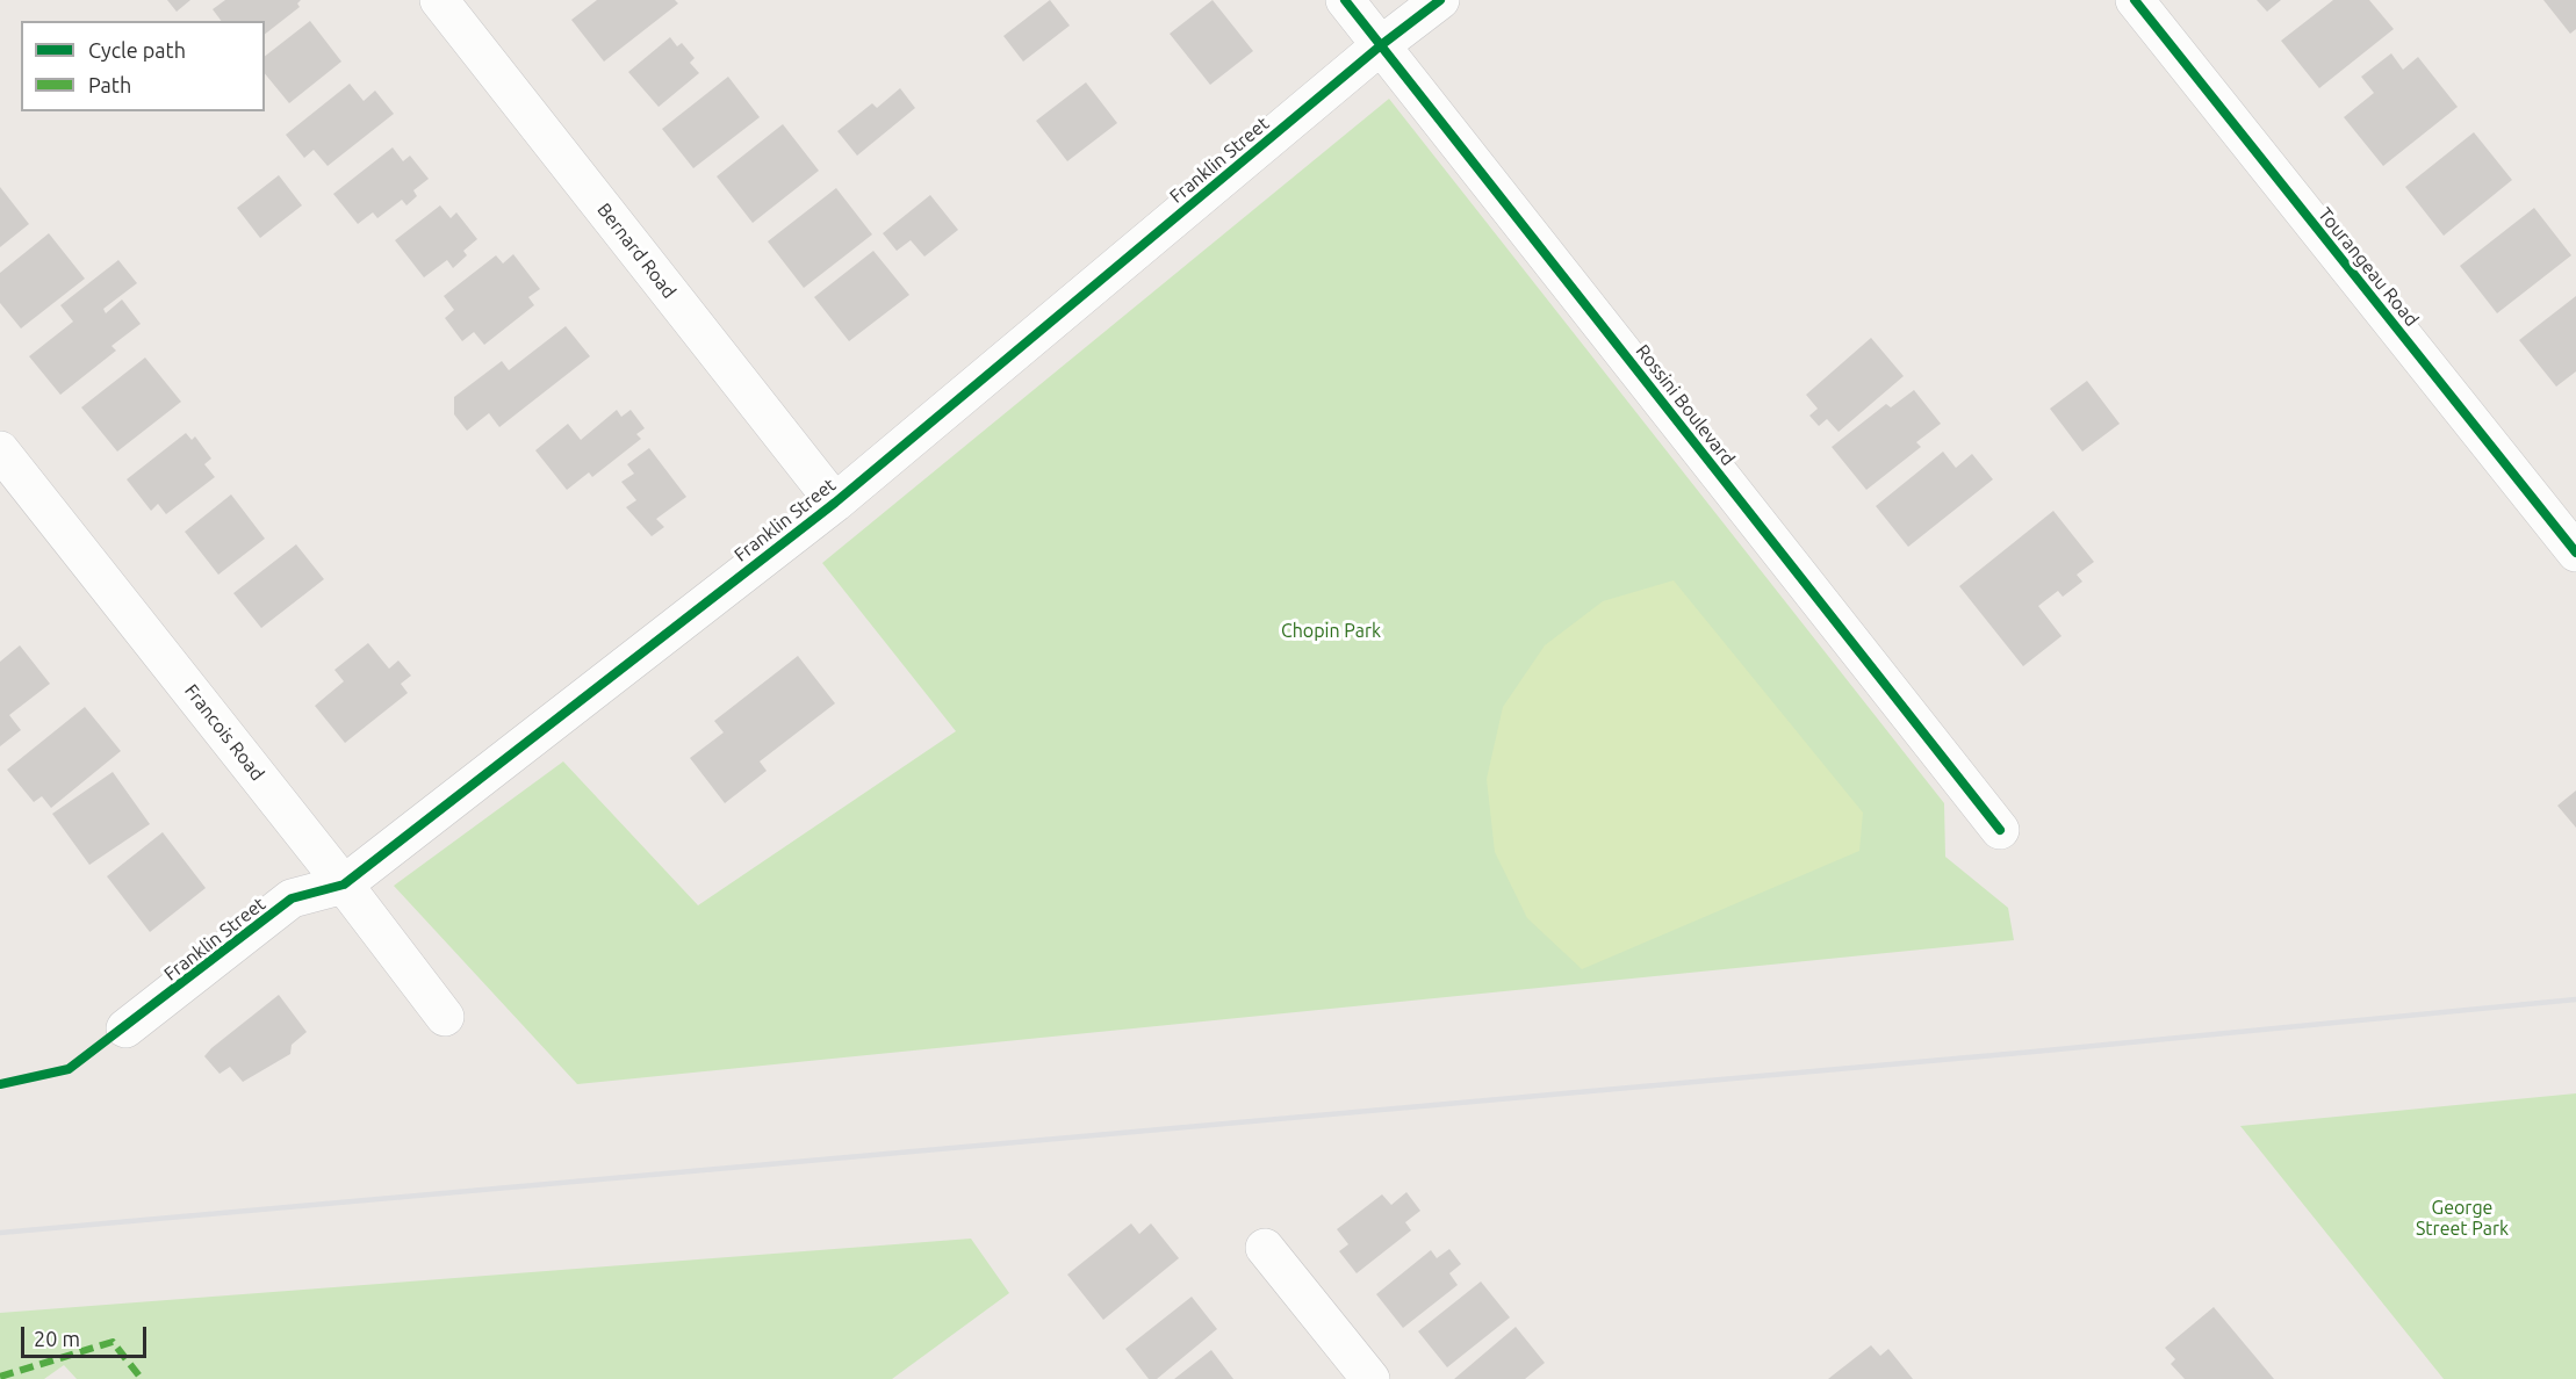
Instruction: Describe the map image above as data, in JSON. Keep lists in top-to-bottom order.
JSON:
{
  "streets": {
    "street": [
      "Franklin Street",
      "Bernard Road",
      "Tourangeau Road",
      "Rossini Boulevard",
      "Francois Road"
    ]
  },
  "crossings": [
    ["Franklin Street", "Bernard Road"],
    ["Franklin Street", "Rossini Boulevard"],
    ["Franklin Street", "Francois Road"]
  ],
  "parks": ["Chopin Park", "George Street Park"],
  "legend": ["Cycle path", "Path"],
  "scale_bar": "20 m"
}
